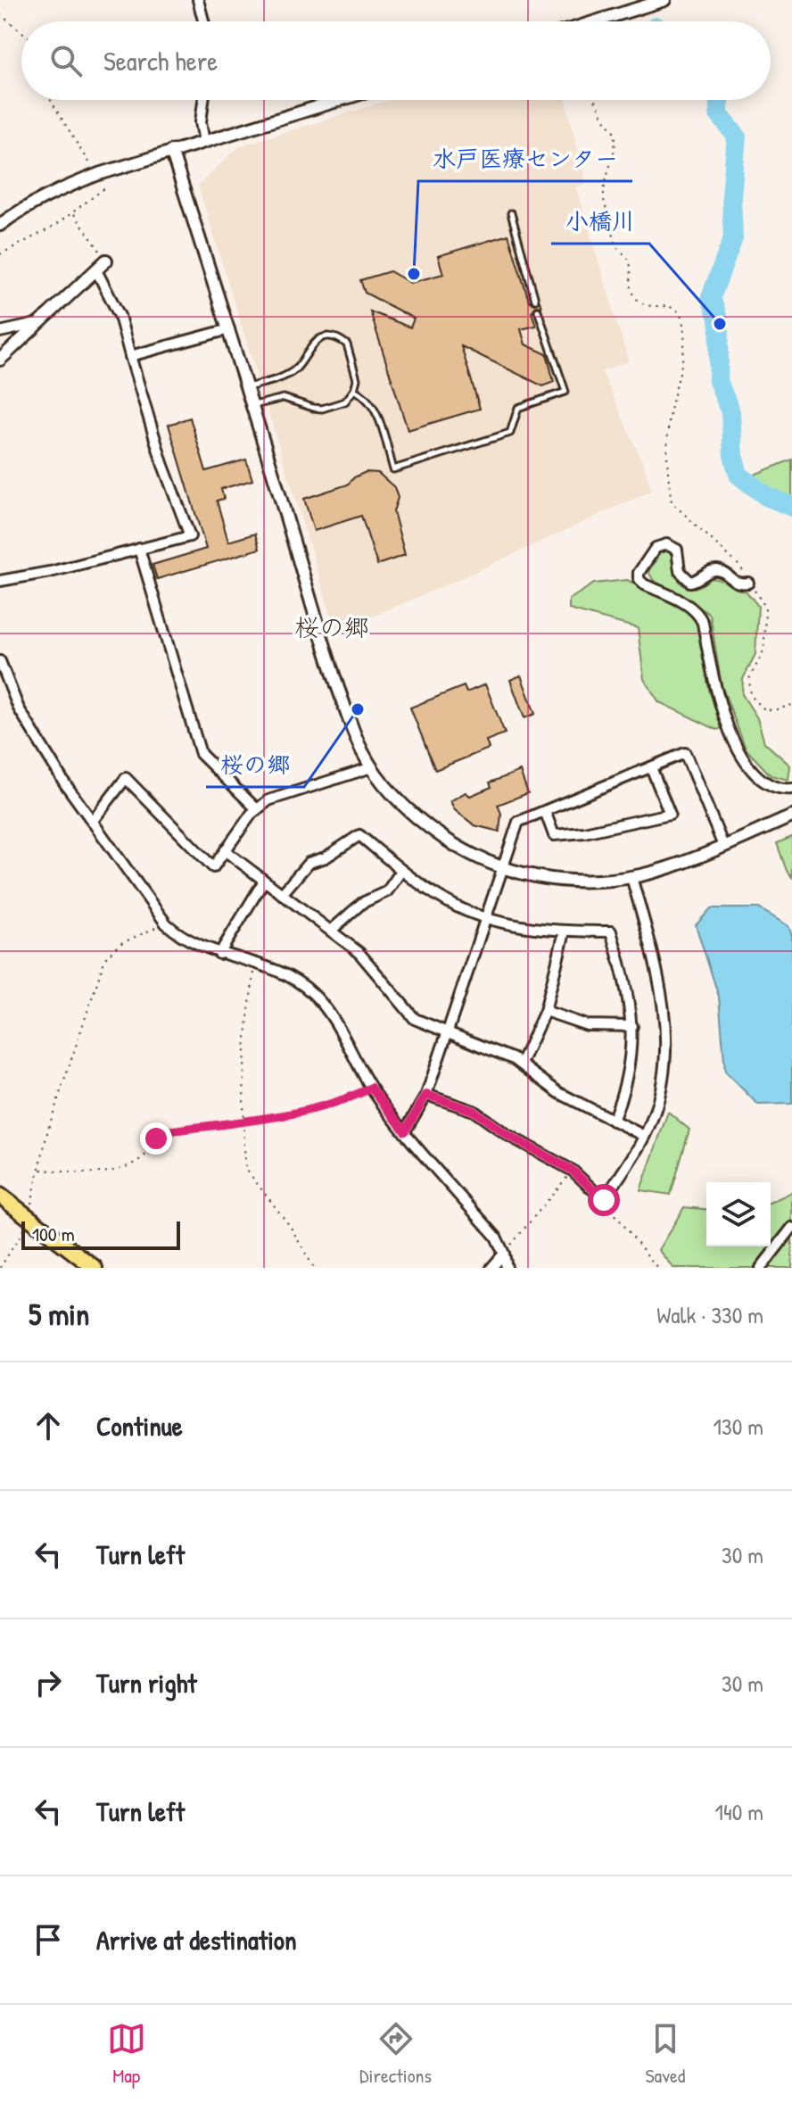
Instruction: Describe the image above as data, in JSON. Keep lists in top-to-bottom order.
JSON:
{
  "districts": ["桜の郷"],
  "places": ["水戸医療センター", "小橋川", "桜の郷"],
  "scale_bar": "100 m",
  "page": {
    "search": "Search here",
    "scale": "100 m",
    "heading": ["5 min", "Walk · 330 m"],
    "list": [
      ["Continue", "130 m"],
      ["Turn left", "30 m"],
      ["Turn right", "30 m"],
      ["Turn left", "140 m"],
      "Arrive at destination"
    ],
    "nav": ["Map", "Directions", "Saved"]
  }
}
